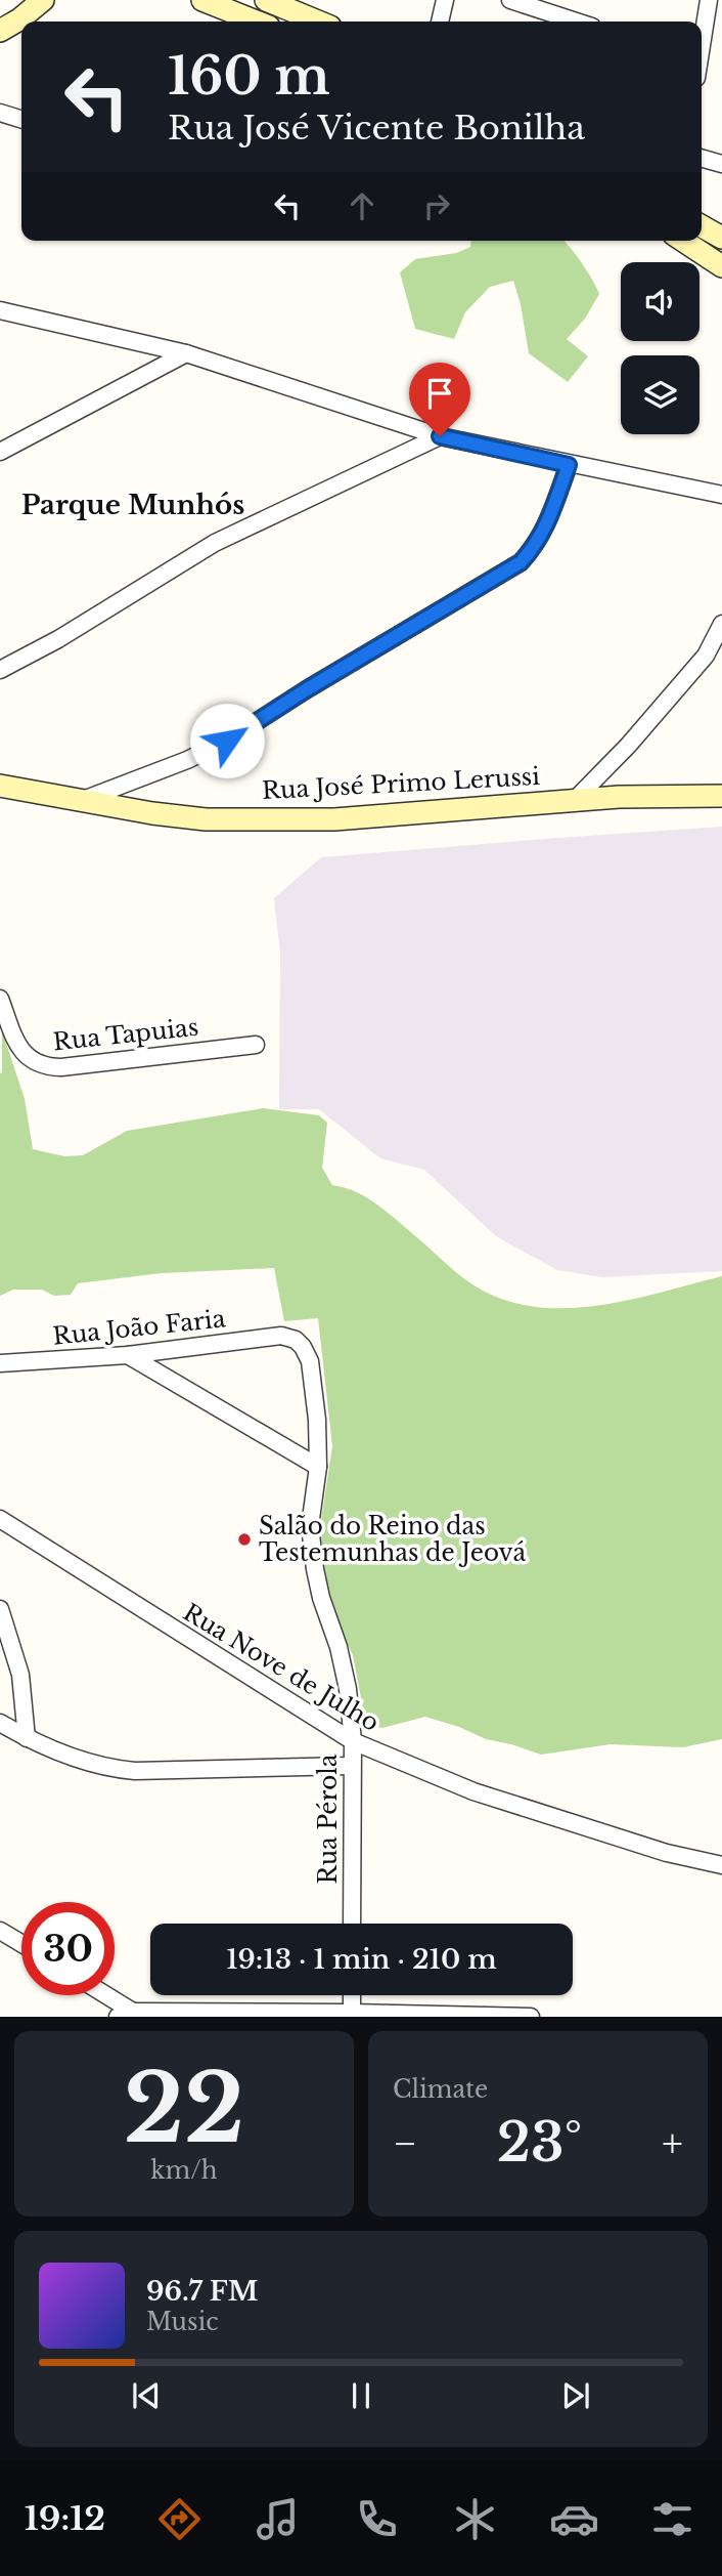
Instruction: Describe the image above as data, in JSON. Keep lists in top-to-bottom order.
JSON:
{
  "streets": {
    "street": [
      "Rua José Primo Lerussi",
      "Rua Tapuias",
      "Rua João Faria",
      "Rua Nove de Julho",
      "Rua Pérola"
    ]
  },
  "crossings": [
    ["Rua João Faria", "Rua Pérola"],
    ["Rua Nove de Julho", "Rua Pérola"]
  ],
  "districts": ["Parque Munhós"],
  "places": ["Salão do Reino das Testemunhas de Jeová"],
  "page": {
    "turn": ["160 m", "Rua José Vicente Bonilha"],
    "limit": "30",
    "trip": "19:13 · 1 min · 210 m",
    "tile": [
      ["22", "km/h"],
      "Climate"
    ],
    "heat": ["−", "23°", "+"],
    "song": ["96.7 FM", "Music"],
    "tabs": "19:12"
  }
}
